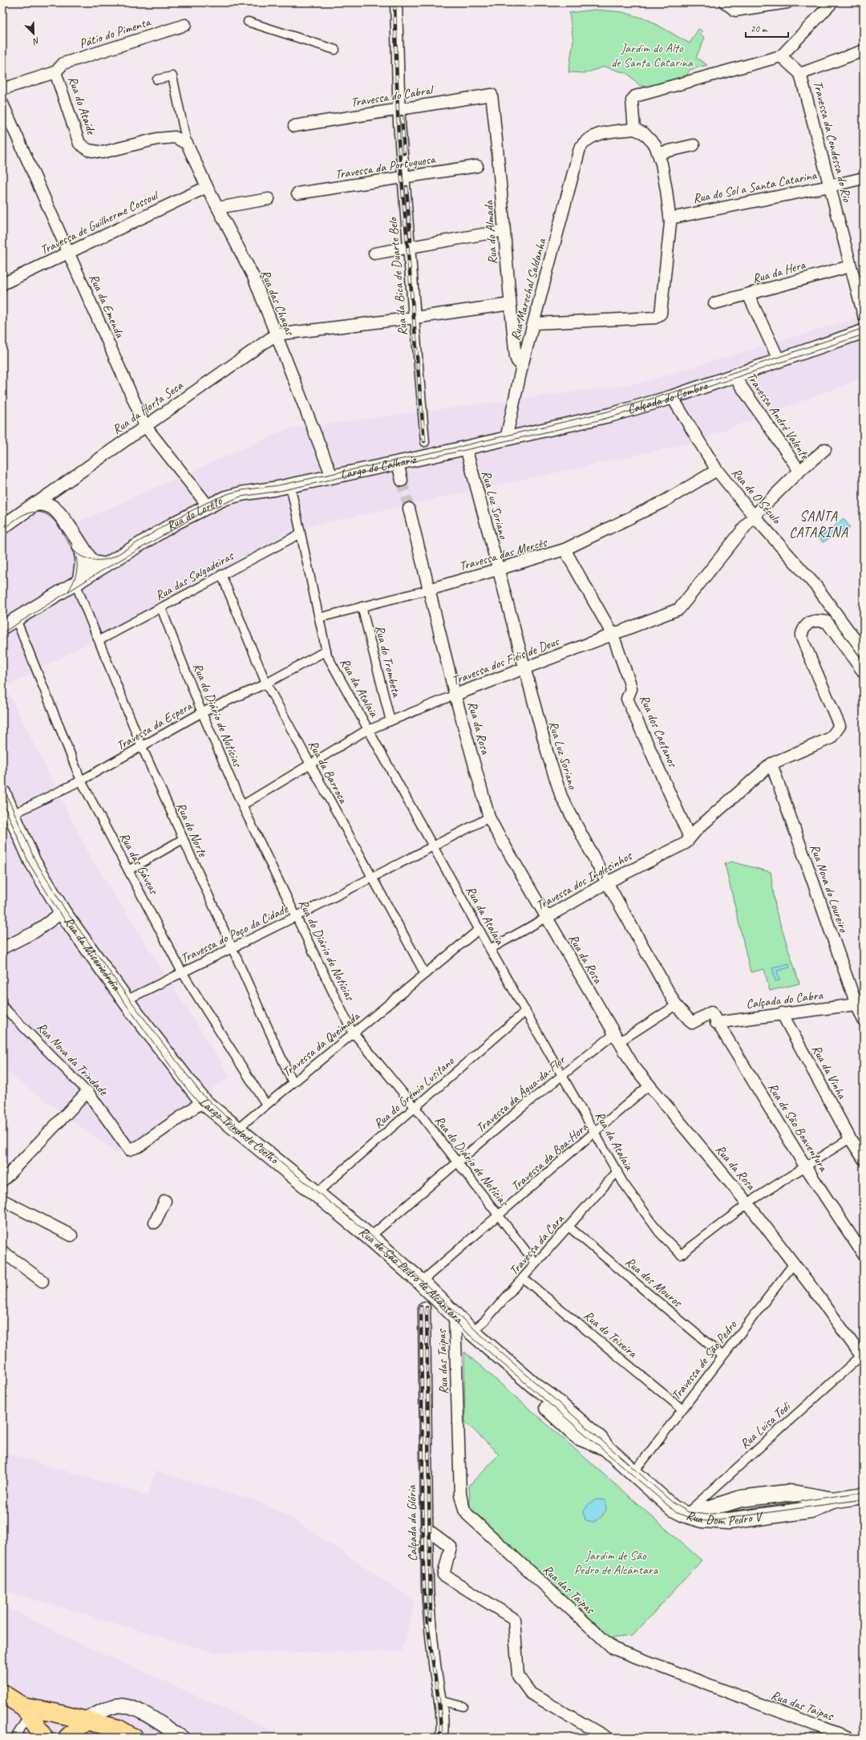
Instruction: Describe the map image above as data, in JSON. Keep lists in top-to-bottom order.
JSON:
{
  "streets": {
    "main road": [
      "Rua da Misericórdia",
      "Largo Trindade Coelho",
      "Rua de São Pedro de Alcântara",
      "Rua Dom Pedro V"
    ],
    "street": [
      "Pátio do Pimenta",
      "Travessa do Cabral",
      "Rua do Ataíde",
      "Travessa da Condessa do Rio",
      "Travessa da Portuguesa",
      "Rua do Sol a Santa Catarina",
      "Travessa de Guilherme Cossoul",
      "Rua do Almada",
      "Rua da Hera",
      "Rua da Bica de Duarte Belo",
      "Rua Marechal Saldanha",
      "Rua das Chagas",
      "Rua da Emenda",
      "Calçada do Combro",
      "Rua da Horta Seca",
      "Travessa André Valente",
      "Largo do Calhariz",
      "Rua de O Século",
      "Rua Luz Soriano",
      "Rua do Loreto",
      "Travessa das Mercês",
      "Rua das Salgadeiras",
      "Rua do Trombeta",
      "Travessa dos Fiéis de Deus",
      "Rua da Atalaia",
      "Rua do Diário de Notícias",
      "Travessa da Espera",
      "Rua da Rosa",
      "Rua dos Caetanos",
      "Rua da Barroca",
      "Rua do Norte",
      "Rua das Gáveas",
      "Travessa dos Inglesinhos",
      "Rua Nova do Loureiro",
      "Travessa do Poço da Cidade",
      "Calçada do Cabra",
      "Travessa da Queimada",
      "Rua Nova da Trindade",
      "Rua da Vinha",
      "Rua do Grémio Lusitano",
      "Travessa da Água-da-Flor",
      "Rua de São Boaventura",
      "Travessa da Boa-Hora",
      "Travessa da Cara",
      "Rua dos Mouros",
      "Rua do Teixeira",
      "Travessa de São Pedro",
      "Rua das Taipas",
      "Rua Luisa Todi",
      "Calçada da Glória"
    ]
  },
  "crossings": [
    ["Pátio do Pimenta", "Rua do Ataíde"],
    ["Travessa do Cabral", "Rua do Almada"],
    ["Travessa do Cabral", "Rua da Bica de Duarte Belo"],
    ["Rua do Ataíde", "Rua das Chagas"],
    ["Travessa da Condessa do Rio", "Rua do Sol a Santa Catarina"],
    ["Travessa da Condessa do Rio", "Rua da Hera"],
    ["Travessa da Portuguesa", "Rua da Bica de Duarte Belo"],
    ["Travessa de Guilherme Cossoul", "Rua das Chagas"],
    ["Travessa de Guilherme Cossoul", "Rua da Emenda"],
    ["Rua do Almada", "Rua Marechal Saldanha"],
    ["Rua Marechal Saldanha", "Calçada do Combro"],
    ["Rua das Chagas", "Rua da Horta Seca"],
    ["Rua das Chagas", "Largo do Calhariz"],
    ["Rua da Emenda", "Rua da Horta Seca"],
    ["Rua da Emenda", "Rua do Loreto"],
    ["Calçada do Combro", "Travessa André Valente"],
    ["Calçada do Combro", "Largo do Calhariz"],
    ["Calçada do Combro", "Rua de O Século"],
    ["Calçada do Combro", "Rua Luz Soriano"],
    ["Travessa André Valente", "Rua de O Século"],
    ["Travessa André Valente", "Travessa dos Fiéis de Deus"],
    ["Largo do Calhariz", "Rua Luz Soriano"],
    ["Largo do Calhariz", "Rua do Loreto"],
    ["Largo do Calhariz", "Rua da Atalaia"],
    ["Rua de O Século", "Travessa das Mercês"],
    ["Rua de O Século", "Travessa dos Fiéis de Deus"],
    ["Rua Luz Soriano", "Travessa das Mercês"],
    ["Rua Luz Soriano", "Travessa dos Fiéis de Deus"],
    ["Rua Luz Soriano", "Travessa dos Inglesinhos"],
    ["Rua Luz Soriano", "Calçada do Cabra"],
    ["Rua Luz Soriano", "Travessa da Água-da-Flor"],
    ["Rua Luz Soriano", "Rua de São Boaventura"],
    ["Rua do Loreto", "Rua da Atalaia"],
    ["Rua do Loreto", "Rua do Norte"],
    ["Rua do Loreto", "Rua das Gáveas"],
    ["Travessa das Mercês", "Rua do Trombeta"],
    ["Travessa das Mercês", "Rua da Atalaia"],
    ["Travessa das Mercês", "Rua da Rosa"],
    ["Travessa das Mercês", "Rua dos Caetanos"],
    ["Rua das Salgadeiras", "Rua da Atalaia"],
    ["Rua das Salgadeiras", "Rua do Diário de Notícias"],
    ["Rua das Salgadeiras", "Rua da Barroca"],
    ["Rua das Salgadeiras", "Rua do Norte"],
    ["Rua do Trombeta", "Travessa dos Fiéis de Deus"],
    ["Travessa dos Fiéis de Deus", "Rua da Atalaia"],
    ["Travessa dos Fiéis de Deus", "Rua do Diário de Notícias"],
    ["Travessa dos Fiéis de Deus", "Rua da Rosa"],
    ["Travessa dos Fiéis de Deus", "Rua dos Caetanos"],
    ["Travessa dos Fiéis de Deus", "Rua da Barroca"],
    ["Rua da Atalaia", "Travessa da Espera"],
    ["Rua da Atalaia", "Rua da Rosa"],
    ["Rua da Atalaia", "Travessa dos Inglesinhos"],
    ["Rua da Atalaia", "Travessa do Poço da Cidade"],
    ["Rua da Atalaia", "Travessa da Queimada"],
    ["Rua da Atalaia", "Rua do Grémio Lusitano"],
    ["Rua da Atalaia", "Travessa da Água-da-Flor"],
    ["Rua da Atalaia", "Travessa da Boa-Hora"],
    ["Rua da Atalaia", "Travessa da Cara"],
    ["Rua do Diário de Notícias", "Travessa da Espera"],
    ["Rua do Diário de Notícias", "Travessa do Poço da Cidade"],
    ["Rua do Diário de Notícias", "Travessa da Queimada"],
    ["Rua do Diário de Notícias", "Rua do Grémio Lusitano"],
    ["Rua do Diário de Notícias", "Travessa da Água-da-Flor"],
    ["Rua do Diário de Notícias", "Travessa da Boa-Hora"],
    ["Rua do Diário de Notícias", "Travessa da Cara"],
    ["Travessa da Espera", "Rua da Barroca"],
    ["Travessa da Espera", "Rua do Norte"],
    ["Travessa da Espera", "Rua das Gáveas"],
    ["Travessa da Espera", "Rua da Misericórdia"],
    ["Rua da Rosa", "Travessa dos Inglesinhos"],
    ["Rua da Rosa", "Travessa do Poço da Cidade"],
    ["Rua da Rosa", "Travessa da Água-da-Flor"],
    ["Rua da Rosa", "Travessa da Boa-Hora"],
    ["Rua da Rosa", "Travessa de São Pedro"],
    ["Rua da Rosa", "Rua Luisa Todi"],
    ["Rua dos Caetanos", "Travessa dos Inglesinhos"],
    ["Rua da Barroca", "Travessa do Poço da Cidade"],
    ["Rua da Barroca", "Travessa da Queimada"],
    ["Rua do Norte", "Travessa do Poço da Cidade"],
    ["Rua do Norte", "Travessa da Queimada"],
    ["Rua das Gáveas", "Travessa do Poço da Cidade"],
    ["Rua das Gáveas", "Travessa da Queimada"],
    ["Travessa dos Inglesinhos", "Rua Nova do Loureiro"],
    ["Rua Nova do Loureiro", "Calçada do Cabra"],
    ["Travessa do Poço da Cidade", "Rua da Misericórdia"],
    ["Rua da Misericórdia", "Largo Trindade Coelho"],
    ["Calçada do Cabra", "Rua da Vinha"],
    ["Calçada do Cabra", "Rua de São Boaventura"],
    ["Travessa da Queimada", "Largo Trindade Coelho"],
    ["Rua Nova da Trindade", "Largo Trindade Coelho"],
    ["Rua do Grémio Lusitano", "Rua de São Pedro de Alcântara"],
    ["Travessa da Água-da-Flor", "Rua de São Pedro de Alcântara"],
    ["Largo Trindade Coelho", "Rua de São Pedro de Alcântara"],
    ["Travessa da Boa-Hora", "Rua de São Pedro de Alcântara"],
    ["Travessa da Cara", "Rua de São Pedro de Alcântara"],
    ["Travessa da Cara", "Rua dos Mouros"],
    ["Travessa da Cara", "Rua do Teixeira"],
    ["Rua de São Pedro de Alcântara", "Travessa de São Pedro"],
    ["Rua de São Pedro de Alcântara", "Rua das Taipas"],
    ["Rua de São Pedro de Alcântara", "Rua Luisa Todi"],
    ["Rua de São Pedro de Alcântara", "Rua Dom Pedro V"],
    ["Rua dos Mouros", "Travessa de São Pedro"],
    ["Rua do Teixeira", "Travessa de São Pedro"],
    ["Rua Luisa Todi", "Rua Dom Pedro V"]
  ],
  "districts": ["SANTA CATARINA"],
  "parks": ["Jardim do Alto de Santa Catarina", "Jardim de São Pedro de Alcântara"],
  "scale_bar": "20 m",
  "north": "bottom right"
}
